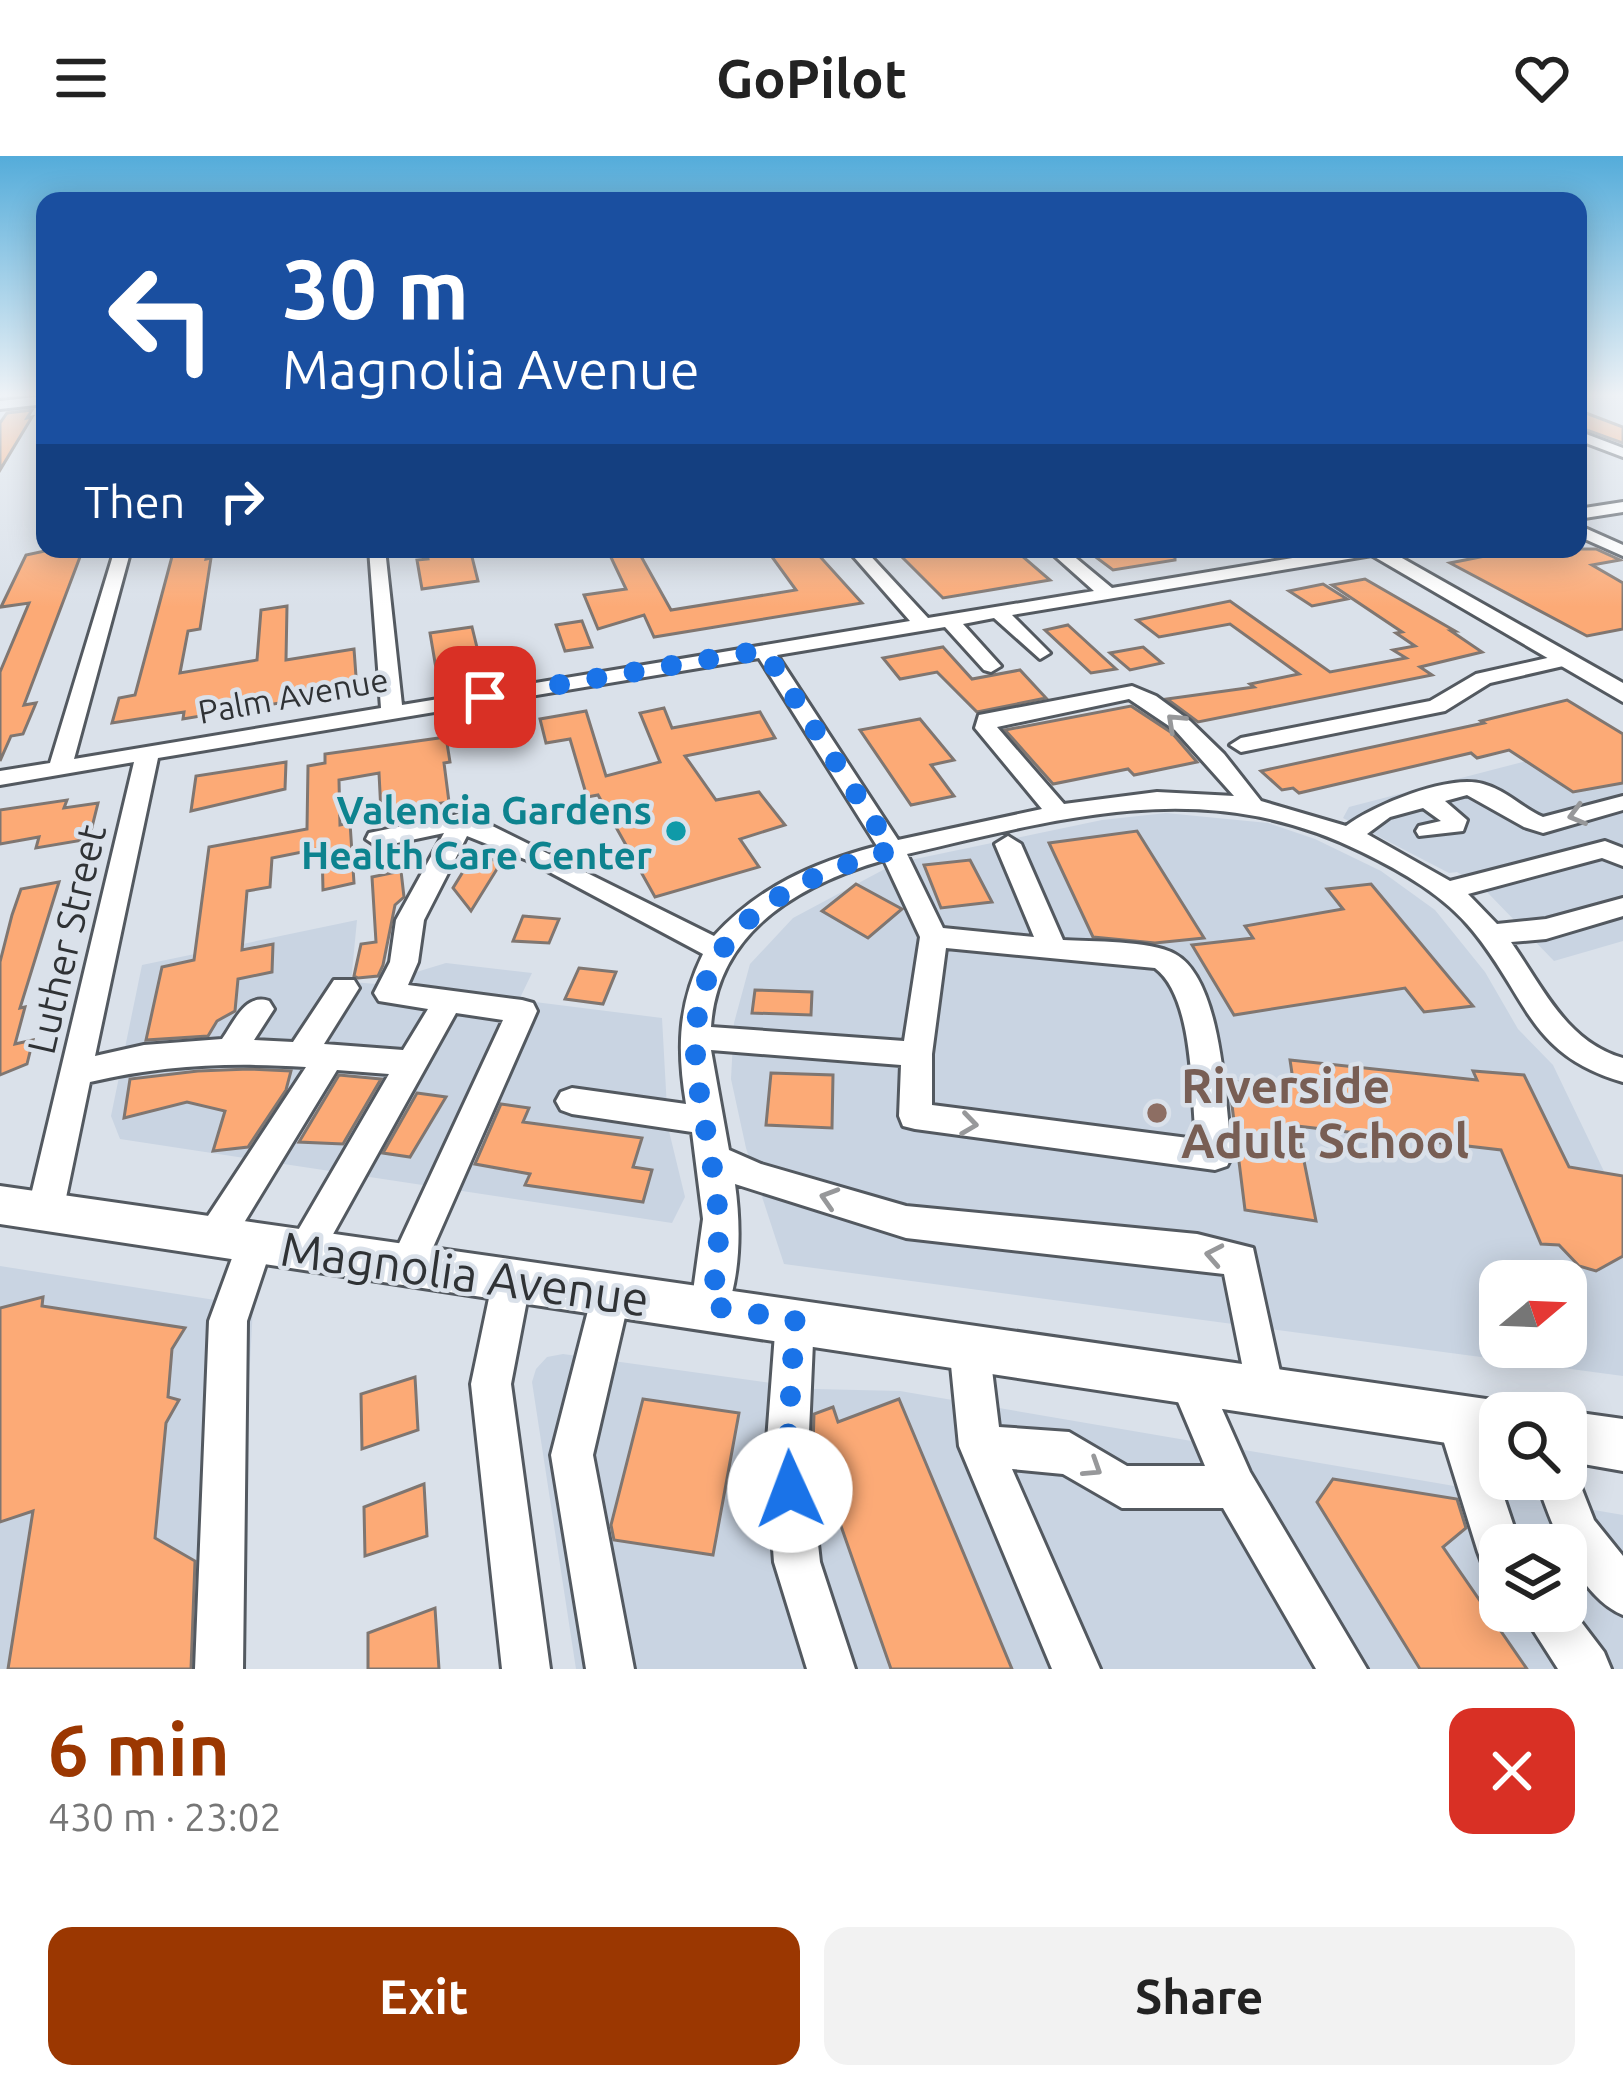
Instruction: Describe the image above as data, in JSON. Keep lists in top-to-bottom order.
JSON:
{
  "streets": {
    "main road": ["Magnolia Avenue"],
    "street": ["Palm Avenue", "Luther Street"]
  },
  "crossings": [
    ["Palm Avenue", "Luther Street"],
    ["Luther Street", "Magnolia Avenue"]
  ],
  "places": ["Valencia Gardens Health Care Center", "Riverside Adult School"],
  "north": "right",
  "page": {
    "header": "GoPilot",
    "turn": ["30 m", "Magnolia Avenue"],
    "then": "Then",
    "heading": ["6 min", "430 m · 23:02"],
    "buttons": ["Exit", "Share"]
  }
}
